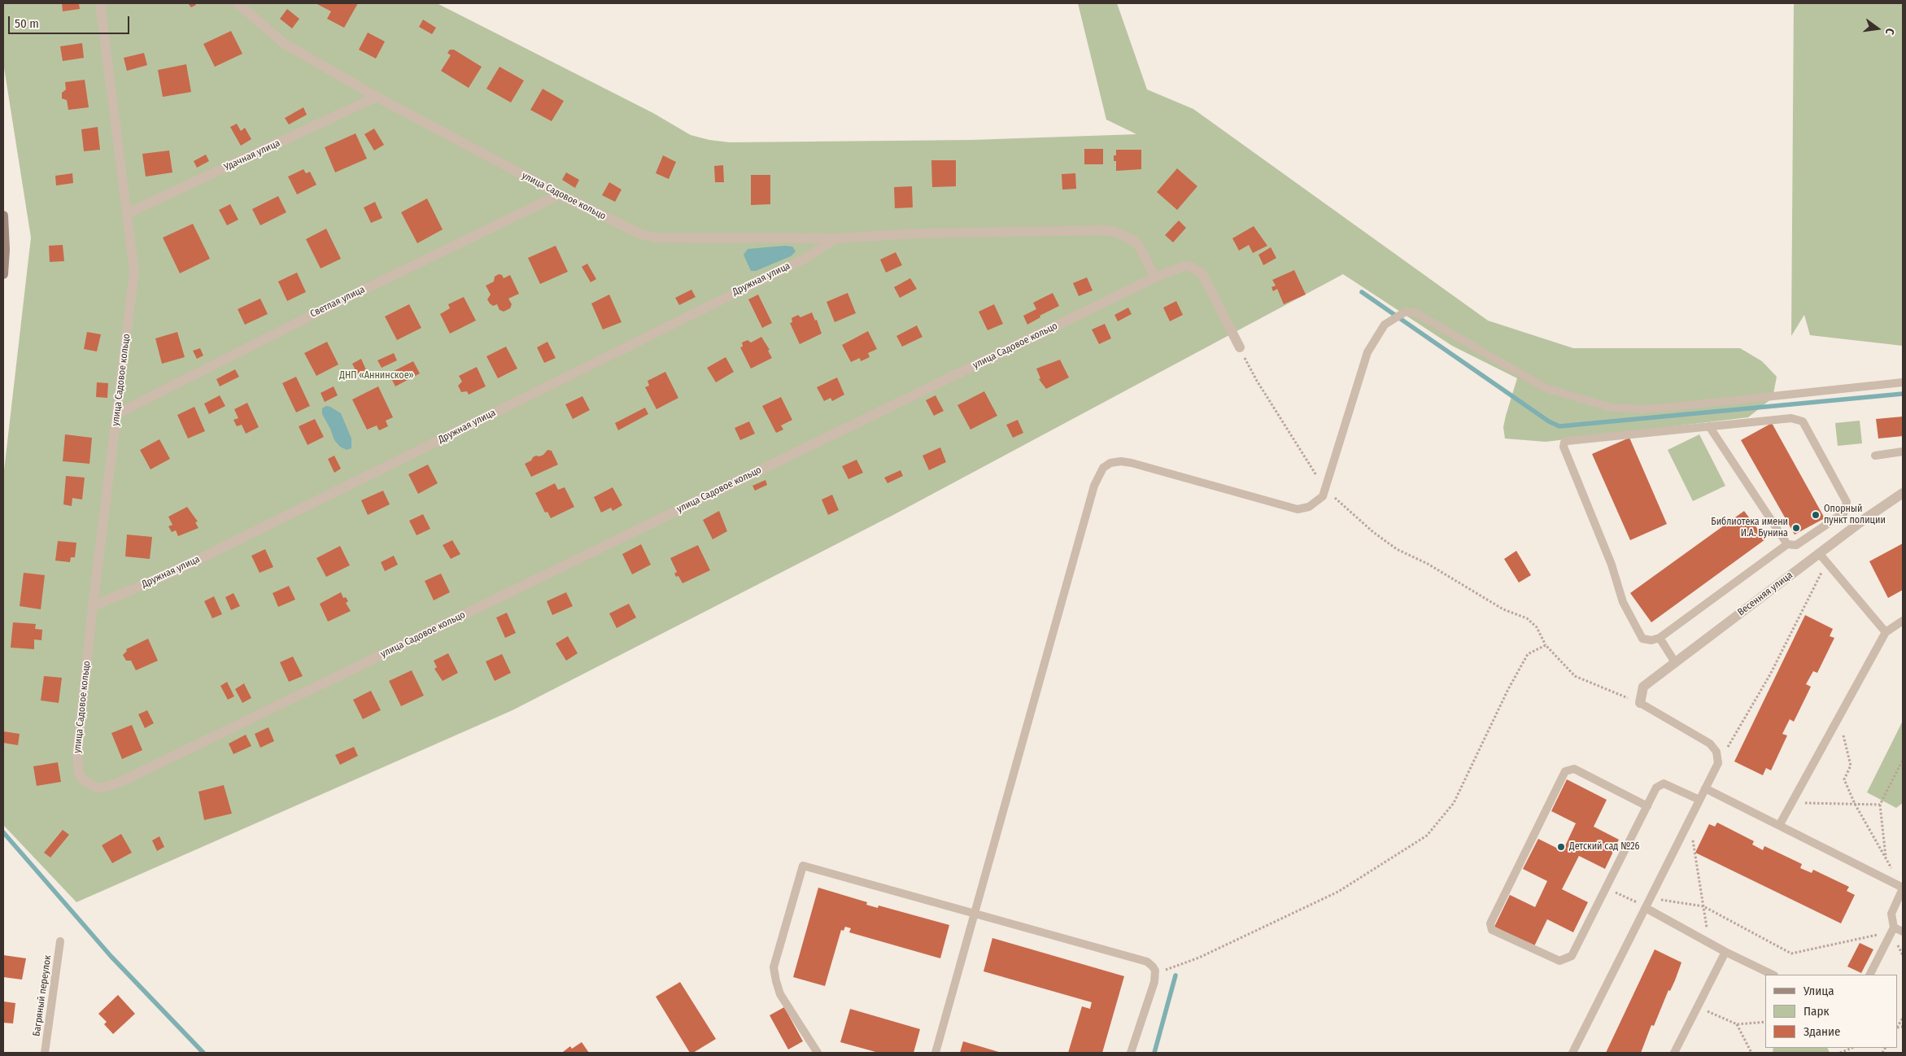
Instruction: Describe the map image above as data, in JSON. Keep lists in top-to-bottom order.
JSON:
{
  "streets": {
    "street": [
      "Удачная улица",
      "улица Садовое кольцо",
      "Дружная улица",
      "Светлая улица",
      "Весенняя улица"
    ],
    "lane": ["Багряный переулок"]
  },
  "crossings": [
    ["Удачная улица", "улица Садовое кольцо"],
    ["улица Садовое кольцо", "Дружная улица"],
    ["улица Садовое кольцо", "Светлая улица"]
  ],
  "parks": ["ДНП «Аннинское»"],
  "places": ["Опорный пункт полиции", "Библиотека имени И.А. Бунина", "Детский сад №26"],
  "legend": ["Улица", "Парк", "Здание"],
  "scale_bar": "50 m",
  "north": "right"
}
